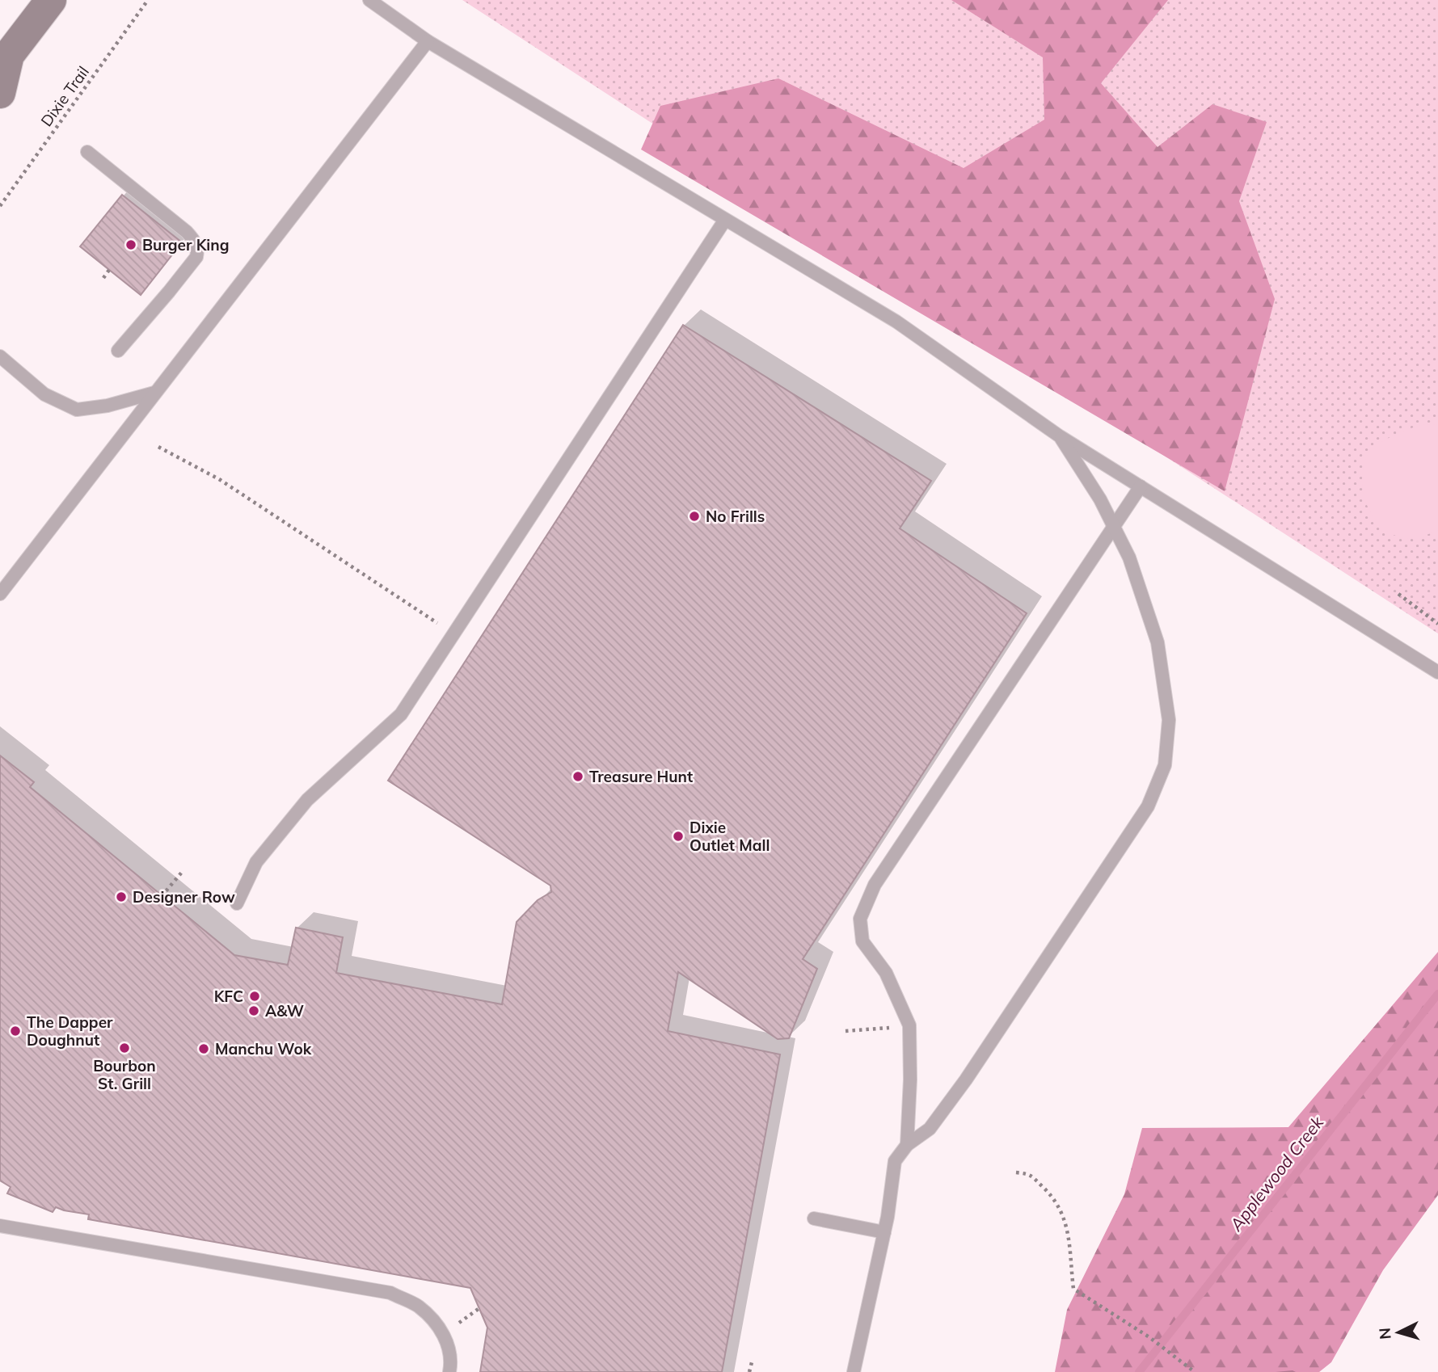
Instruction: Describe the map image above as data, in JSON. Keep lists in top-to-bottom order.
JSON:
{
  "streets": {
    "path": ["Dixie Trail"]
  },
  "water": ["Applewood Creek"],
  "places": [
    "Burger King",
    "No Frills",
    "Treasure Hunt",
    "Dixie Outlet Mall",
    "Designer Row",
    "KFC",
    "A&W",
    "The Dapper Doughnut",
    "Bourbon St. Grill",
    "Manchu Wok"
  ],
  "north": "left"
}
